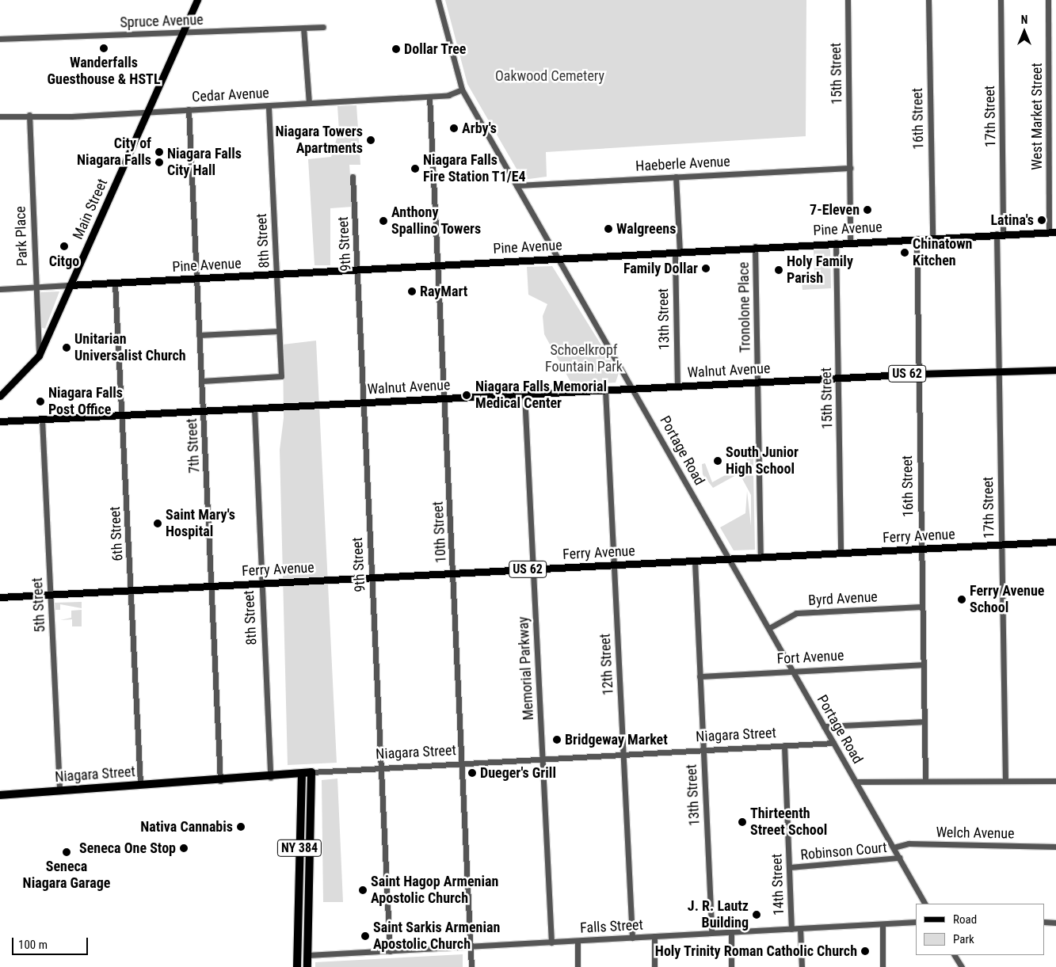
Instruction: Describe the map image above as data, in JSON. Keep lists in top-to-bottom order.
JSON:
{
  "streets": {
    "highway": ["Niagara Street", "NY 384"],
    "main road": [
      "Main Street",
      "Pine Avenue",
      "Walnut Avenue",
      "US 62",
      "Ferry Avenue"
    ],
    "street": [
      "Spruce Avenue",
      "15th Street",
      "Cedar Avenue",
      "17th Street",
      "West Market Street",
      "16th Street",
      "Haeberle Avenue",
      "Park Place",
      "8th Street",
      "9th Street",
      "Tronolone Place",
      "13th Street",
      "7th Street",
      "Portage Road",
      "10th Street",
      "6th Street",
      "Byrd Avenue",
      "5th Street",
      "Fort Avenue",
      "12th Street",
      "Memorial Parkway",
      "Welch Avenue",
      "Robinson Court",
      "14th Street",
      "Falls Street"
    ]
  },
  "crossings": [
    ["Spruce Avenue", "Main Street"],
    ["15th Street", "Haeberle Avenue"],
    ["15th Street", "Pine Avenue"],
    ["15th Street", "Walnut Avenue"],
    ["15th Street", "Ferry Avenue"],
    ["Cedar Avenue", "Main Street"],
    ["Cedar Avenue", "Park Place"],
    ["Cedar Avenue", "8th Street"],
    ["Cedar Avenue", "7th Street"],
    ["Cedar Avenue", "Portage Road"],
    ["Cedar Avenue", "10th Street"],
    ["17th Street", "Pine Avenue"],
    ["17th Street", "Walnut Avenue"],
    ["17th Street", "Ferry Avenue"],
    ["West Market Street", "Pine Avenue"],
    ["16th Street", "Pine Avenue"],
    ["16th Street", "Walnut Avenue"],
    ["16th Street", "Ferry Avenue"],
    ["16th Street", "Byrd Avenue"],
    ["16th Street", "Fort Avenue"],
    ["Haeberle Avenue", "13th Street"],
    ["Haeberle Avenue", "Portage Road"],
    ["Main Street", "Pine Avenue"],
    ["Main Street", "Park Place"],
    ["Pine Avenue", "Park Place"],
    ["Pine Avenue", "8th Street"],
    ["Pine Avenue", "9th Street"],
    ["Pine Avenue", "Tronolone Place"],
    ["Pine Avenue", "13th Street"],
    ["Pine Avenue", "7th Street"],
    ["Pine Avenue", "Portage Road"],
    ["Pine Avenue", "10th Street"],
    ["Pine Avenue", "6th Street"],
    ["8th Street", "Walnut Avenue"],
    ["8th Street", "7th Street"],
    ["8th Street", "Ferry Avenue"],
    ["8th Street", "Niagara Street"],
    ["9th Street", "Walnut Avenue"],
    ["9th Street", "Ferry Avenue"],
    ["9th Street", "Niagara Street"],
    ["9th Street", "Falls Street"],
    ["Tronolone Place", "Walnut Avenue"],
    ["Tronolone Place", "Ferry Avenue"],
    ["13th Street", "Walnut Avenue"],
    ["13th Street", "Ferry Avenue"],
    ["13th Street", "Fort Avenue"],
    ["13th Street", "Niagara Street"],
    ["13th Street", "Falls Street"],
    ["Walnut Avenue", "7th Street"],
    ["Walnut Avenue", "Portage Road"],
    ["Walnut Avenue", "10th Street"],
    ["Walnut Avenue", "6th Street"],
    ["Walnut Avenue", "5th Street"],
    ["Walnut Avenue", "12th Street"],
    ["Walnut Avenue", "Memorial Parkway"],
    ["7th Street", "Ferry Avenue"],
    ["7th Street", "Niagara Street"],
    ["Portage Road", "Ferry Avenue"],
    ["Portage Road", "Byrd Avenue"],
    ["Portage Road", "Fort Avenue"],
    ["Portage Road", "Niagara Street"],
    ["Portage Road", "Welch Avenue"],
    ["Portage Road", "Robinson Court"],
    ["10th Street", "Ferry Avenue"],
    ["10th Street", "Niagara Street"],
    ["10th Street", "Falls Street"],
    ["6th Street", "Ferry Avenue"],
    ["6th Street", "Niagara Street"],
    ["Ferry Avenue", "5th Street"],
    ["Ferry Avenue", "12th Street"],
    ["Ferry Avenue", "Memorial Parkway"],
    ["5th Street", "Niagara Street"],
    ["12th Street", "Niagara Street"],
    ["12th Street", "Falls Street"],
    ["Memorial Parkway", "Niagara Street"],
    ["Memorial Parkway", "Falls Street"],
    ["Niagara Street", "NY 384"],
    ["Niagara Street", "14th Street"],
    ["NY 384", "Falls Street"],
    ["Robinson Court", "14th Street"],
    ["14th Street", "Falls Street"]
  ],
  "parks": ["Oakwood Cemetery", "Schoelkropf Fountain Park"],
  "places": [
    "Wanderfalls Guesthouse & HSTL",
    "Dollar Tree",
    "Arby's",
    "Niagara Towers Apartments",
    "City of Niagara Falls",
    "Niagara Falls City Hall",
    "Niagara Falls Fire Station T1/E4",
    "7-Eleven",
    "Latina's",
    "Anthony Spallino Towers",
    "Walgreens",
    "Citgo",
    "Chinatown Kitchen",
    "Family Dollar",
    "Holy Family Parish",
    "RayMart",
    "Unitarian Universalist Church",
    "Niagara Falls Memorial Medical Center",
    "Niagara Falls Post Office",
    "South Junior High School",
    "Saint Mary's Hospital",
    "Ferry Avenue School",
    "Bridgeway Market",
    "Dueger's Grill",
    "Thirteenth Street School",
    "Nativa Cannabis",
    "Seneca One Stop",
    "Seneca Niagara Garage",
    "Saint Hagop Armenian Apostolic Church",
    "J. R. Lautz Building",
    "Saint Sarkis Armenian Apostolic Church",
    "Holy Trinity Roman Catholic Church"
  ],
  "legend": ["Road", "Park"],
  "scale_bar": "100 m",
  "north": "top"
}
